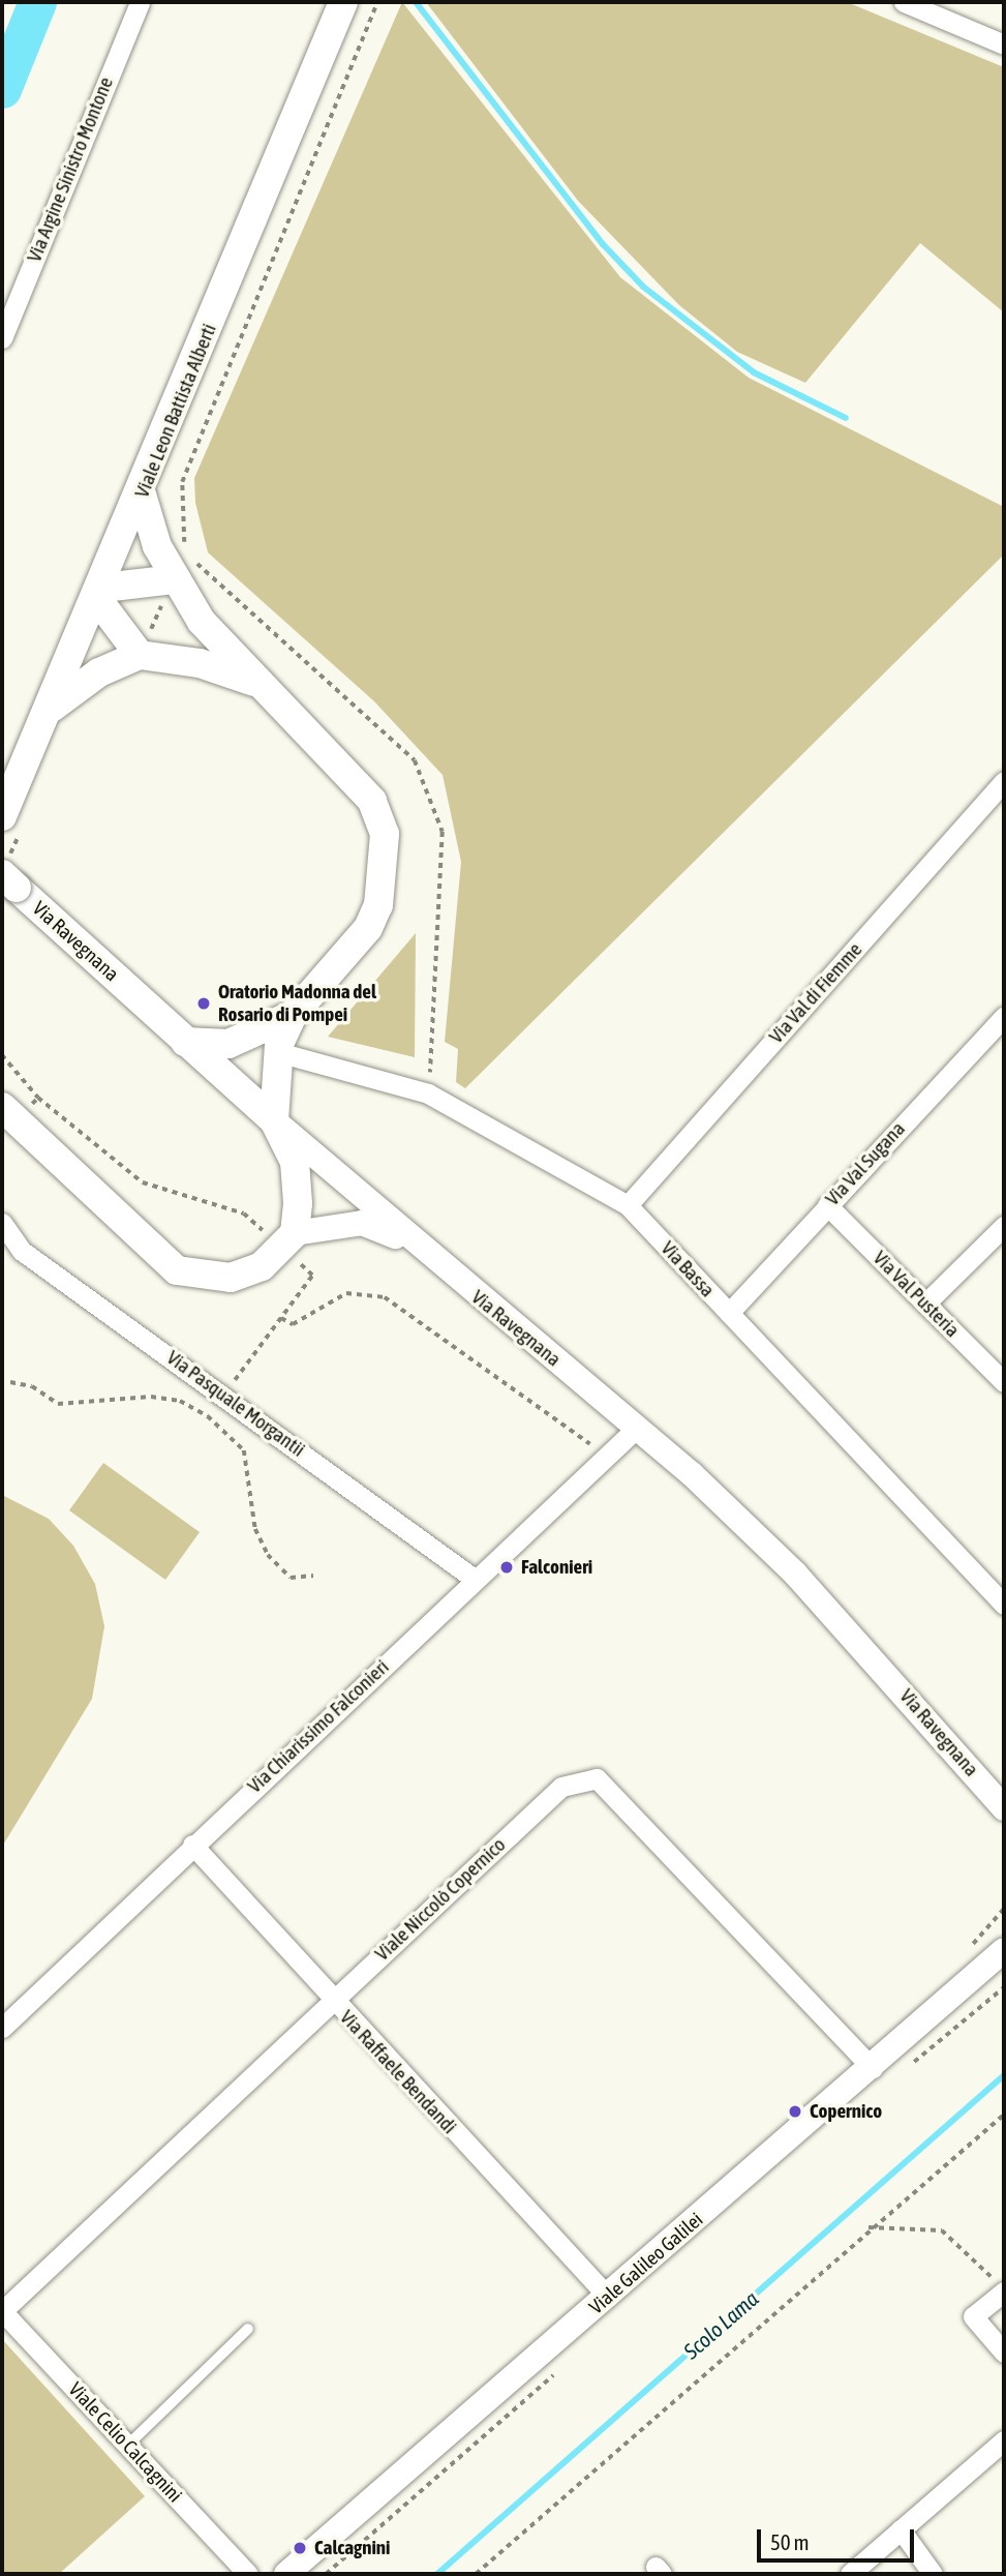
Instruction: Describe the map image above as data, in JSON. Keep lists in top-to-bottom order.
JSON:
{
  "streets": {
    "main road": ["Viale Leon Battista Alberti", "Via Ravegnana"],
    "street": [
      "Via Argine Sinistro Montone",
      "Via Val di Fiemme",
      "Via Val Sugana",
      "Via Bassa",
      "Via Val Pusteria",
      "Via Pasquale Morgantii",
      "Via Chiarissimo Falconieri",
      "Viale Niccolò Copernico",
      "Via Raffaele Bendandi",
      "Viale Galileo Galilei",
      "Viale Celio Calcagnini"
    ]
  },
  "crossings": [
    ["Via Ravegnana", "Via Chiarissimo Falconieri"],
    ["Via Val di Fiemme", "Via Bassa"],
    ["Via Val Sugana", "Via Bassa"],
    ["Via Val Sugana", "Via Val Pusteria"],
    ["Via Pasquale Morgantii", "Via Chiarissimo Falconieri"],
    ["Via Chiarissimo Falconieri", "Via Raffaele Bendandi"],
    ["Viale Niccolò Copernico", "Via Raffaele Bendandi"],
    ["Viale Niccolò Copernico", "Viale Galileo Galilei"],
    ["Viale Niccolò Copernico", "Viale Celio Calcagnini"],
    ["Via Raffaele Bendandi", "Viale Galileo Galilei"]
  ],
  "water": ["Scolo Lama"],
  "places": [
    "Oratorio Madonna del Rosario di Pompei",
    "Falconieri",
    "Copernico",
    "Calcagnini"
  ],
  "scale_bar": "50 m"
}
